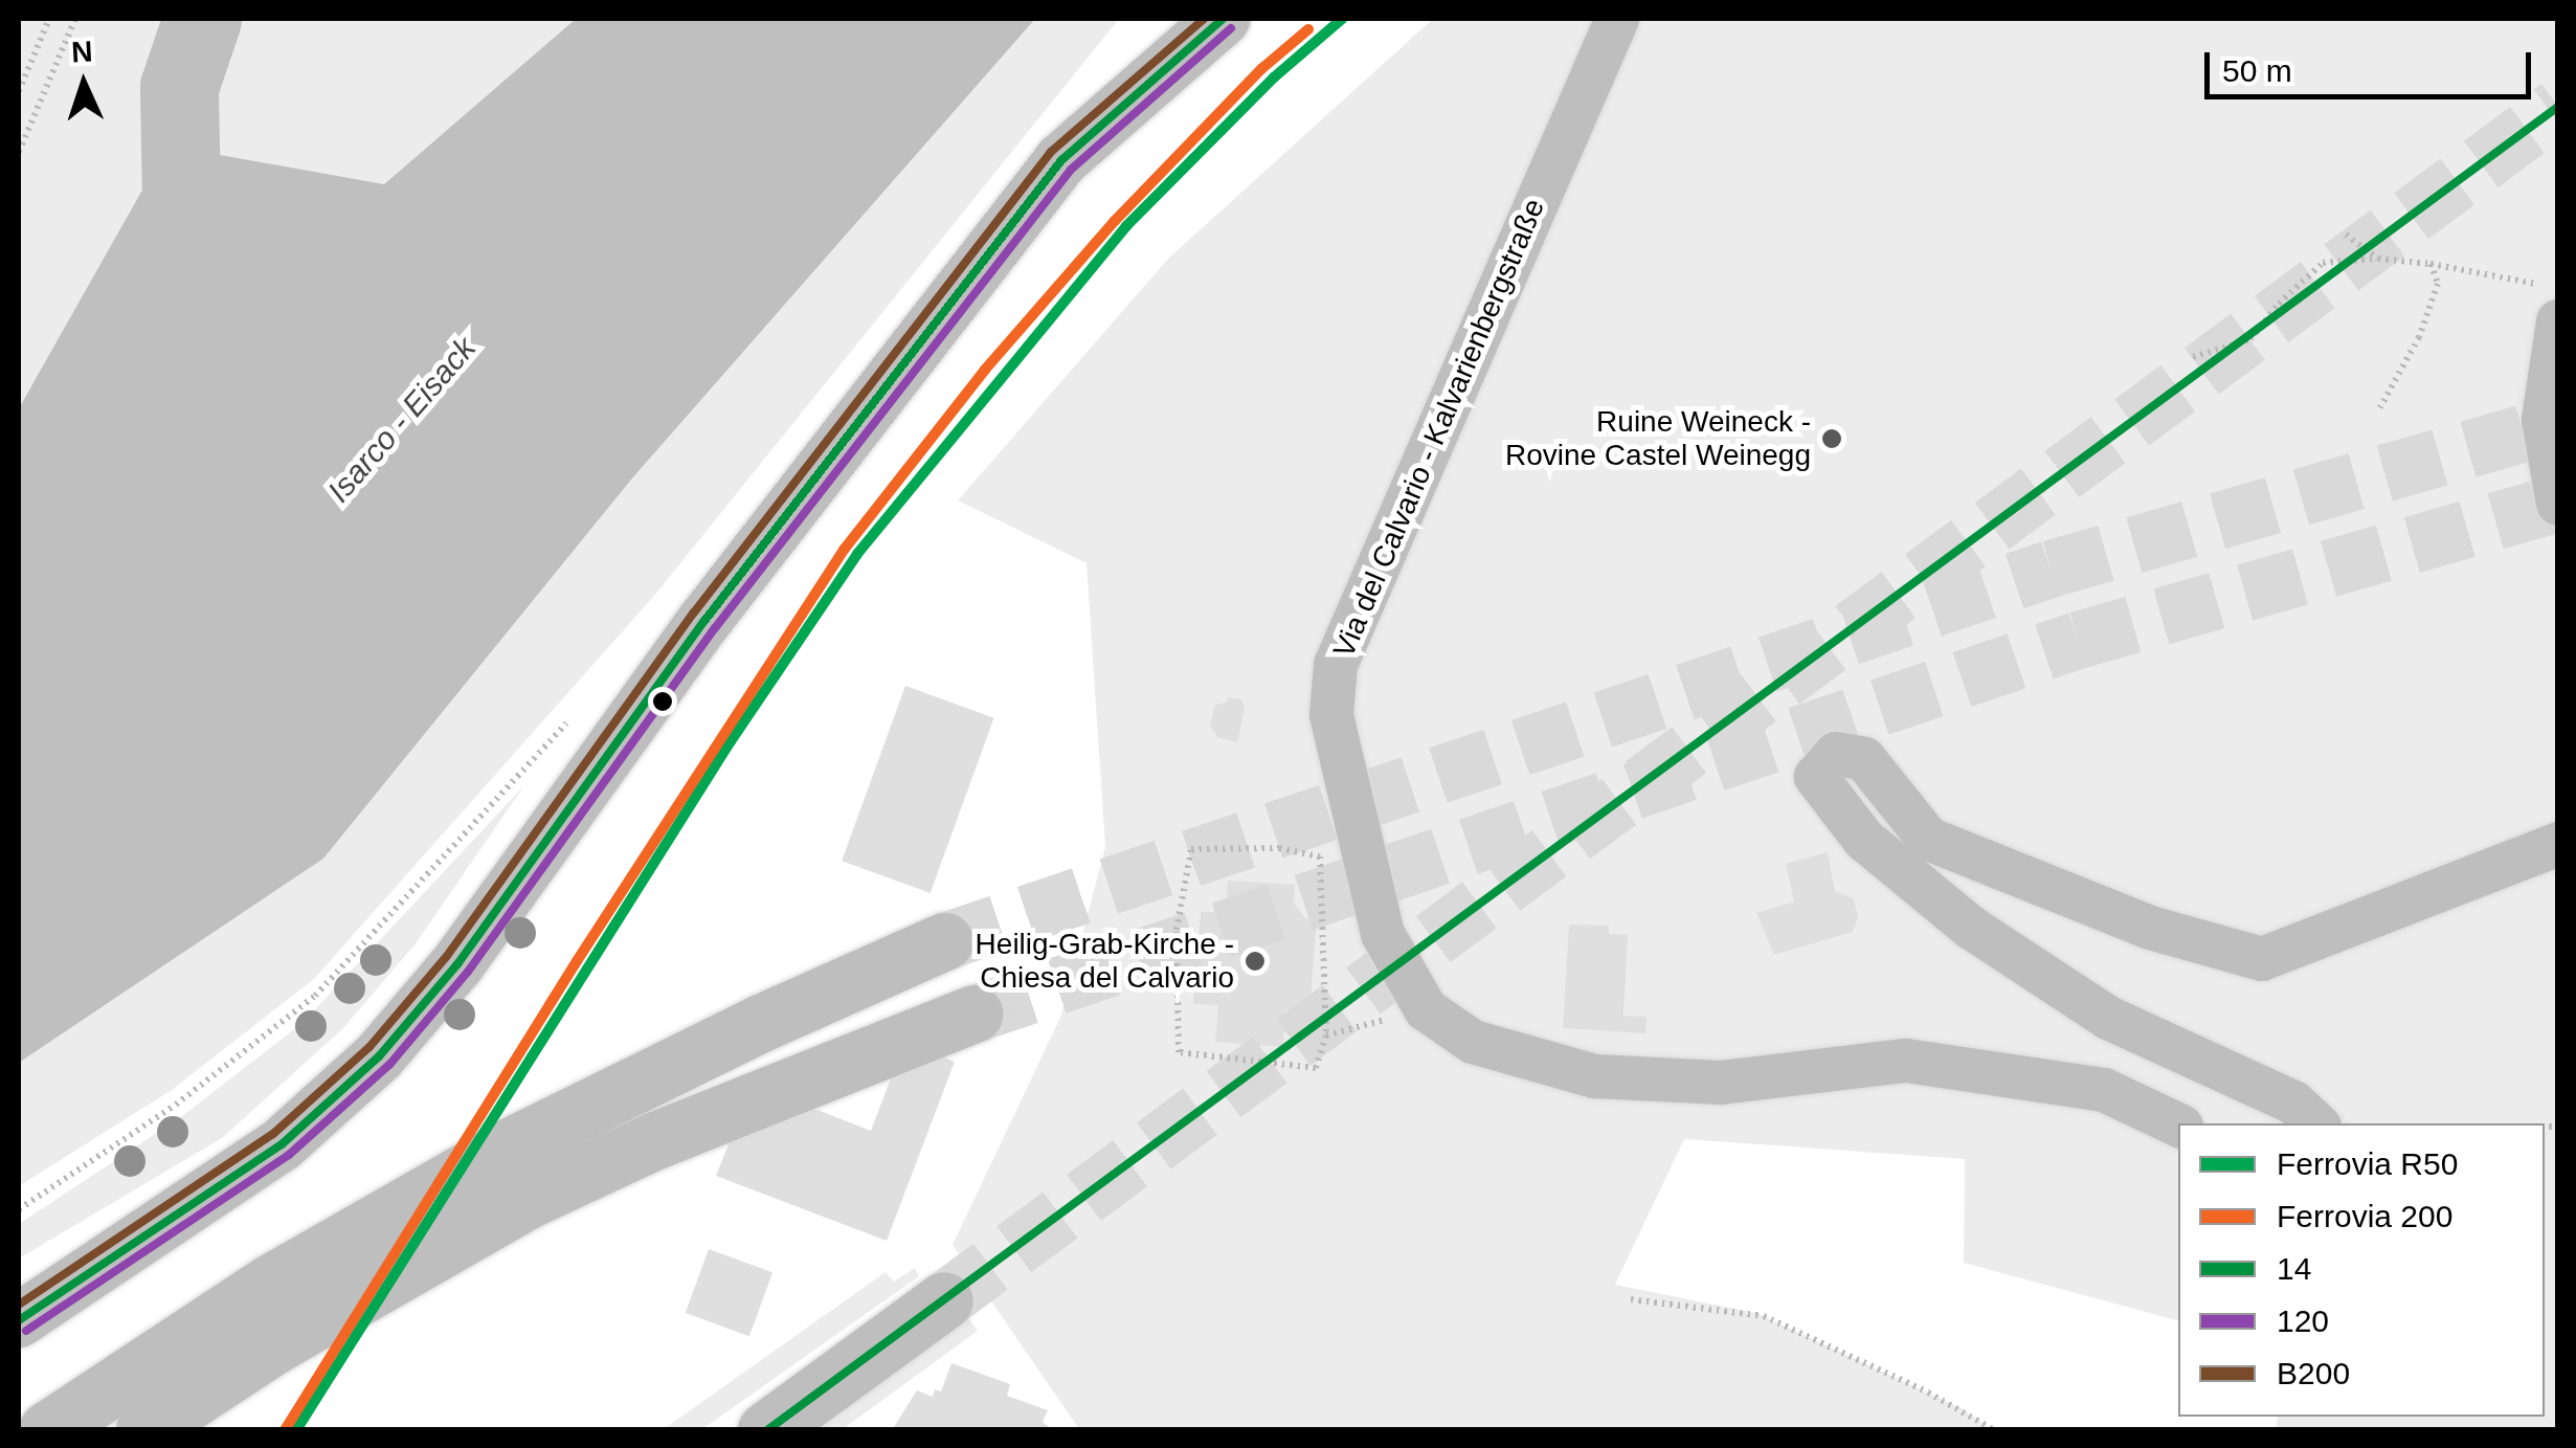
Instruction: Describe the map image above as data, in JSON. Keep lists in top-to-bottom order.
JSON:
{
  "streets": {
    "street": ["Via del Calvario - Kalvarienbergstraße"]
  },
  "water": ["Isarco - Eisack"],
  "places": ["Ruine Weineck - Rovine Castel Weinegg", "Heilig-Grab-Kirche - Chiesa del Calvario"],
  "lines": [
    "rail line R50",
    "transit line 14",
    "transit line B200",
    "transit line 120",
    "rail line 200"
  ],
  "legend": [
    "Ferrovia R50",
    "Ferrovia 200",
    "14",
    "120",
    "B200"
  ],
  "scale_bar": "50 m",
  "north": "top"
}
